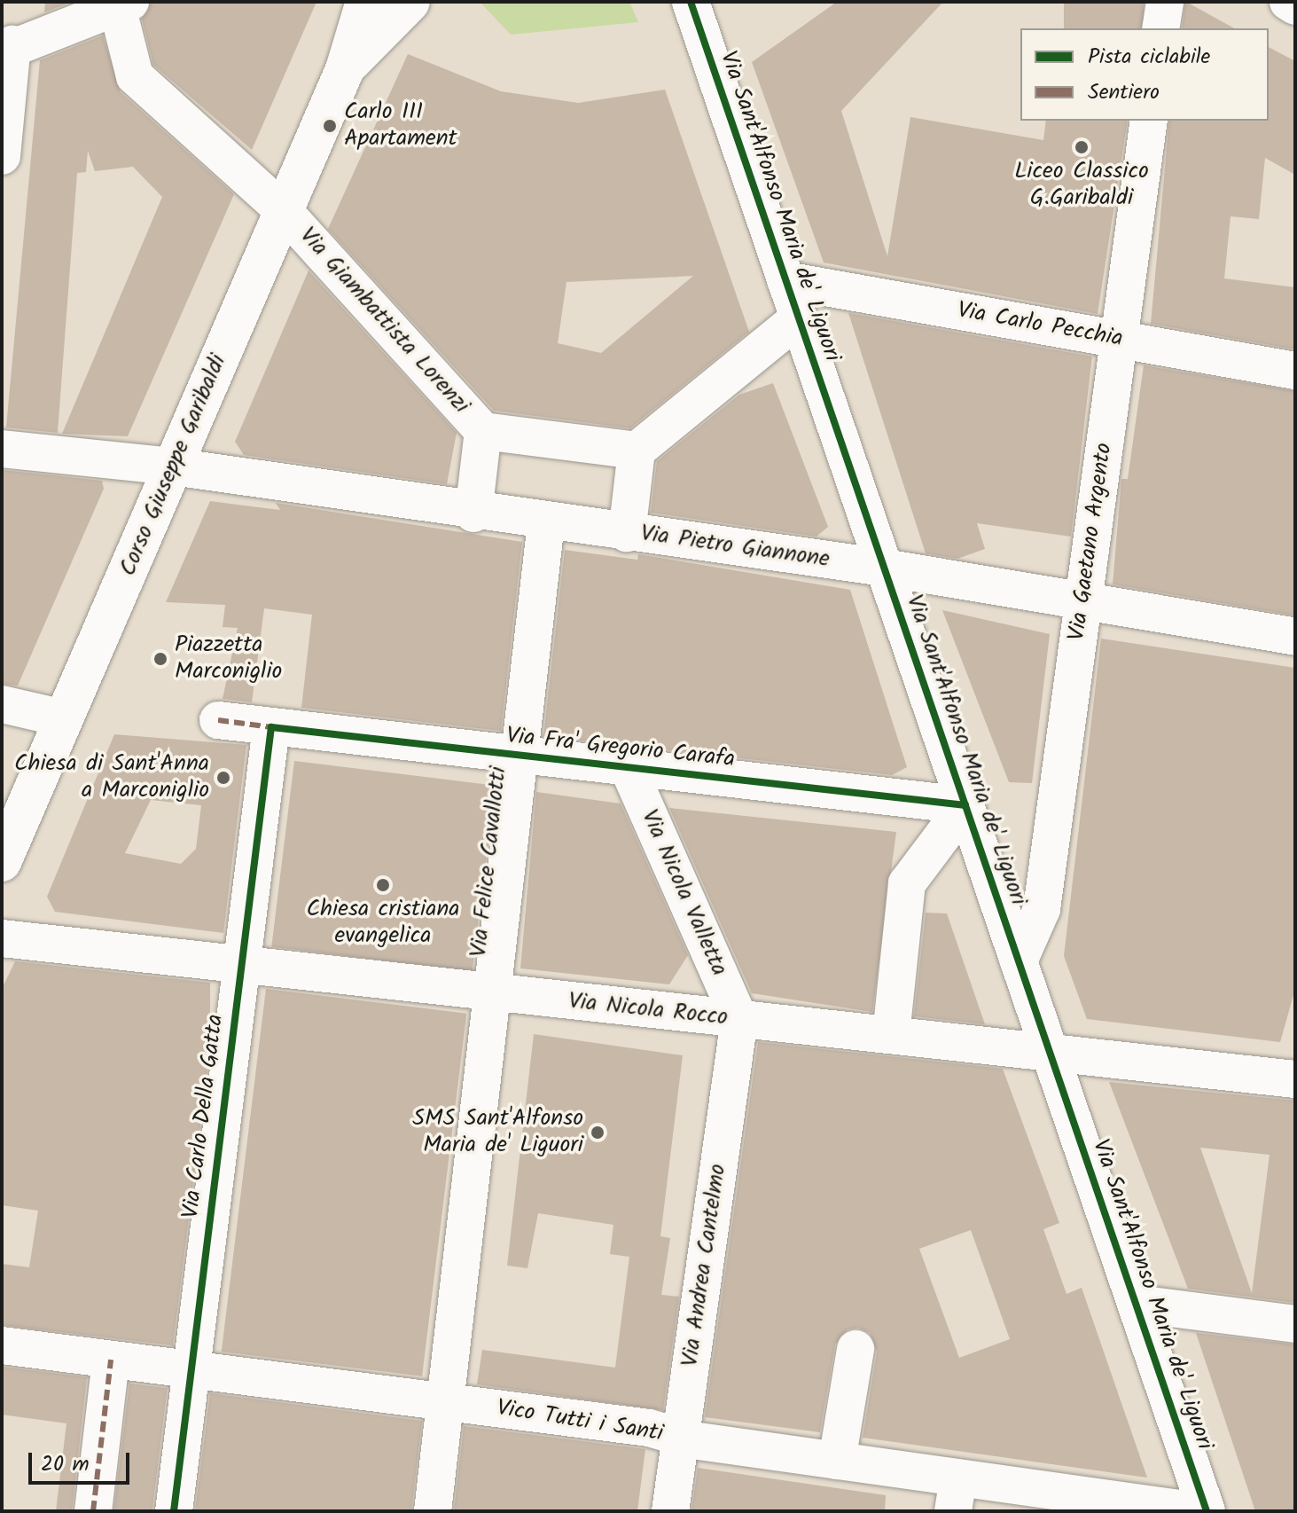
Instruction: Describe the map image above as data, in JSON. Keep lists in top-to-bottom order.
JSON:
{
  "streets": {
    "main road": ["Corso Giuseppe Garibaldi"],
    "street": [
      "Via Sant'Alfonso Maria de' Liguori",
      "Via Giambattista Lorenzi",
      "Via Carlo Pecchia",
      "Via Gaetano Argento",
      "Via Pietro Giannone",
      "Via Fra' Gregorio Carafa",
      "Via Felice Cavallotti",
      "Via Nicola Valletta",
      "Via Nicola Rocco",
      "Via Carlo Della Gatta",
      "Via Andrea Cantelmo",
      "Vico Tutti i Santi"
    ]
  },
  "crossings": [
    ["Via Sant'Alfonso Maria de' Liguori", "Via Carlo Pecchia"],
    ["Via Sant'Alfonso Maria de' Liguori", "Via Gaetano Argento"],
    ["Via Sant'Alfonso Maria de' Liguori", "Via Pietro Giannone"],
    ["Via Sant'Alfonso Maria de' Liguori", "Via Fra' Gregorio Carafa"],
    ["Via Sant'Alfonso Maria de' Liguori", "Via Nicola Rocco"],
    ["Via Giambattista Lorenzi", "Corso Giuseppe Garibaldi"],
    ["Via Carlo Pecchia", "Via Gaetano Argento"],
    ["Corso Giuseppe Garibaldi", "Via Pietro Giannone"],
    ["Via Gaetano Argento", "Via Pietro Giannone"],
    ["Via Pietro Giannone", "Via Felice Cavallotti"],
    ["Via Fra' Gregorio Carafa", "Via Felice Cavallotti"],
    ["Via Fra' Gregorio Carafa", "Via Nicola Valletta"],
    ["Via Fra' Gregorio Carafa", "Via Carlo Della Gatta"],
    ["Via Felice Cavallotti", "Via Nicola Rocco"],
    ["Via Felice Cavallotti", "Vico Tutti i Santi"],
    ["Via Nicola Valletta", "Via Nicola Rocco"],
    ["Via Nicola Valletta", "Via Andrea Cantelmo"],
    ["Via Nicola Rocco", "Via Carlo Della Gatta"],
    ["Via Nicola Rocco", "Via Andrea Cantelmo"],
    ["Via Carlo Della Gatta", "Vico Tutti i Santi"],
    ["Via Andrea Cantelmo", "Vico Tutti i Santi"]
  ],
  "places": [
    "Carlo III Apartament",
    "Liceo Classico G.Garibaldi",
    "Piazzetta Marconiglio",
    "Chiesa di Sant'Anna a Marconiglio",
    "Chiesa cristiana evangelica",
    "SMS Sant'Alfonso Maria de' Liguori"
  ],
  "legend": ["Pista ciclabile", "Sentiero"],
  "scale_bar": "20 m"
}
